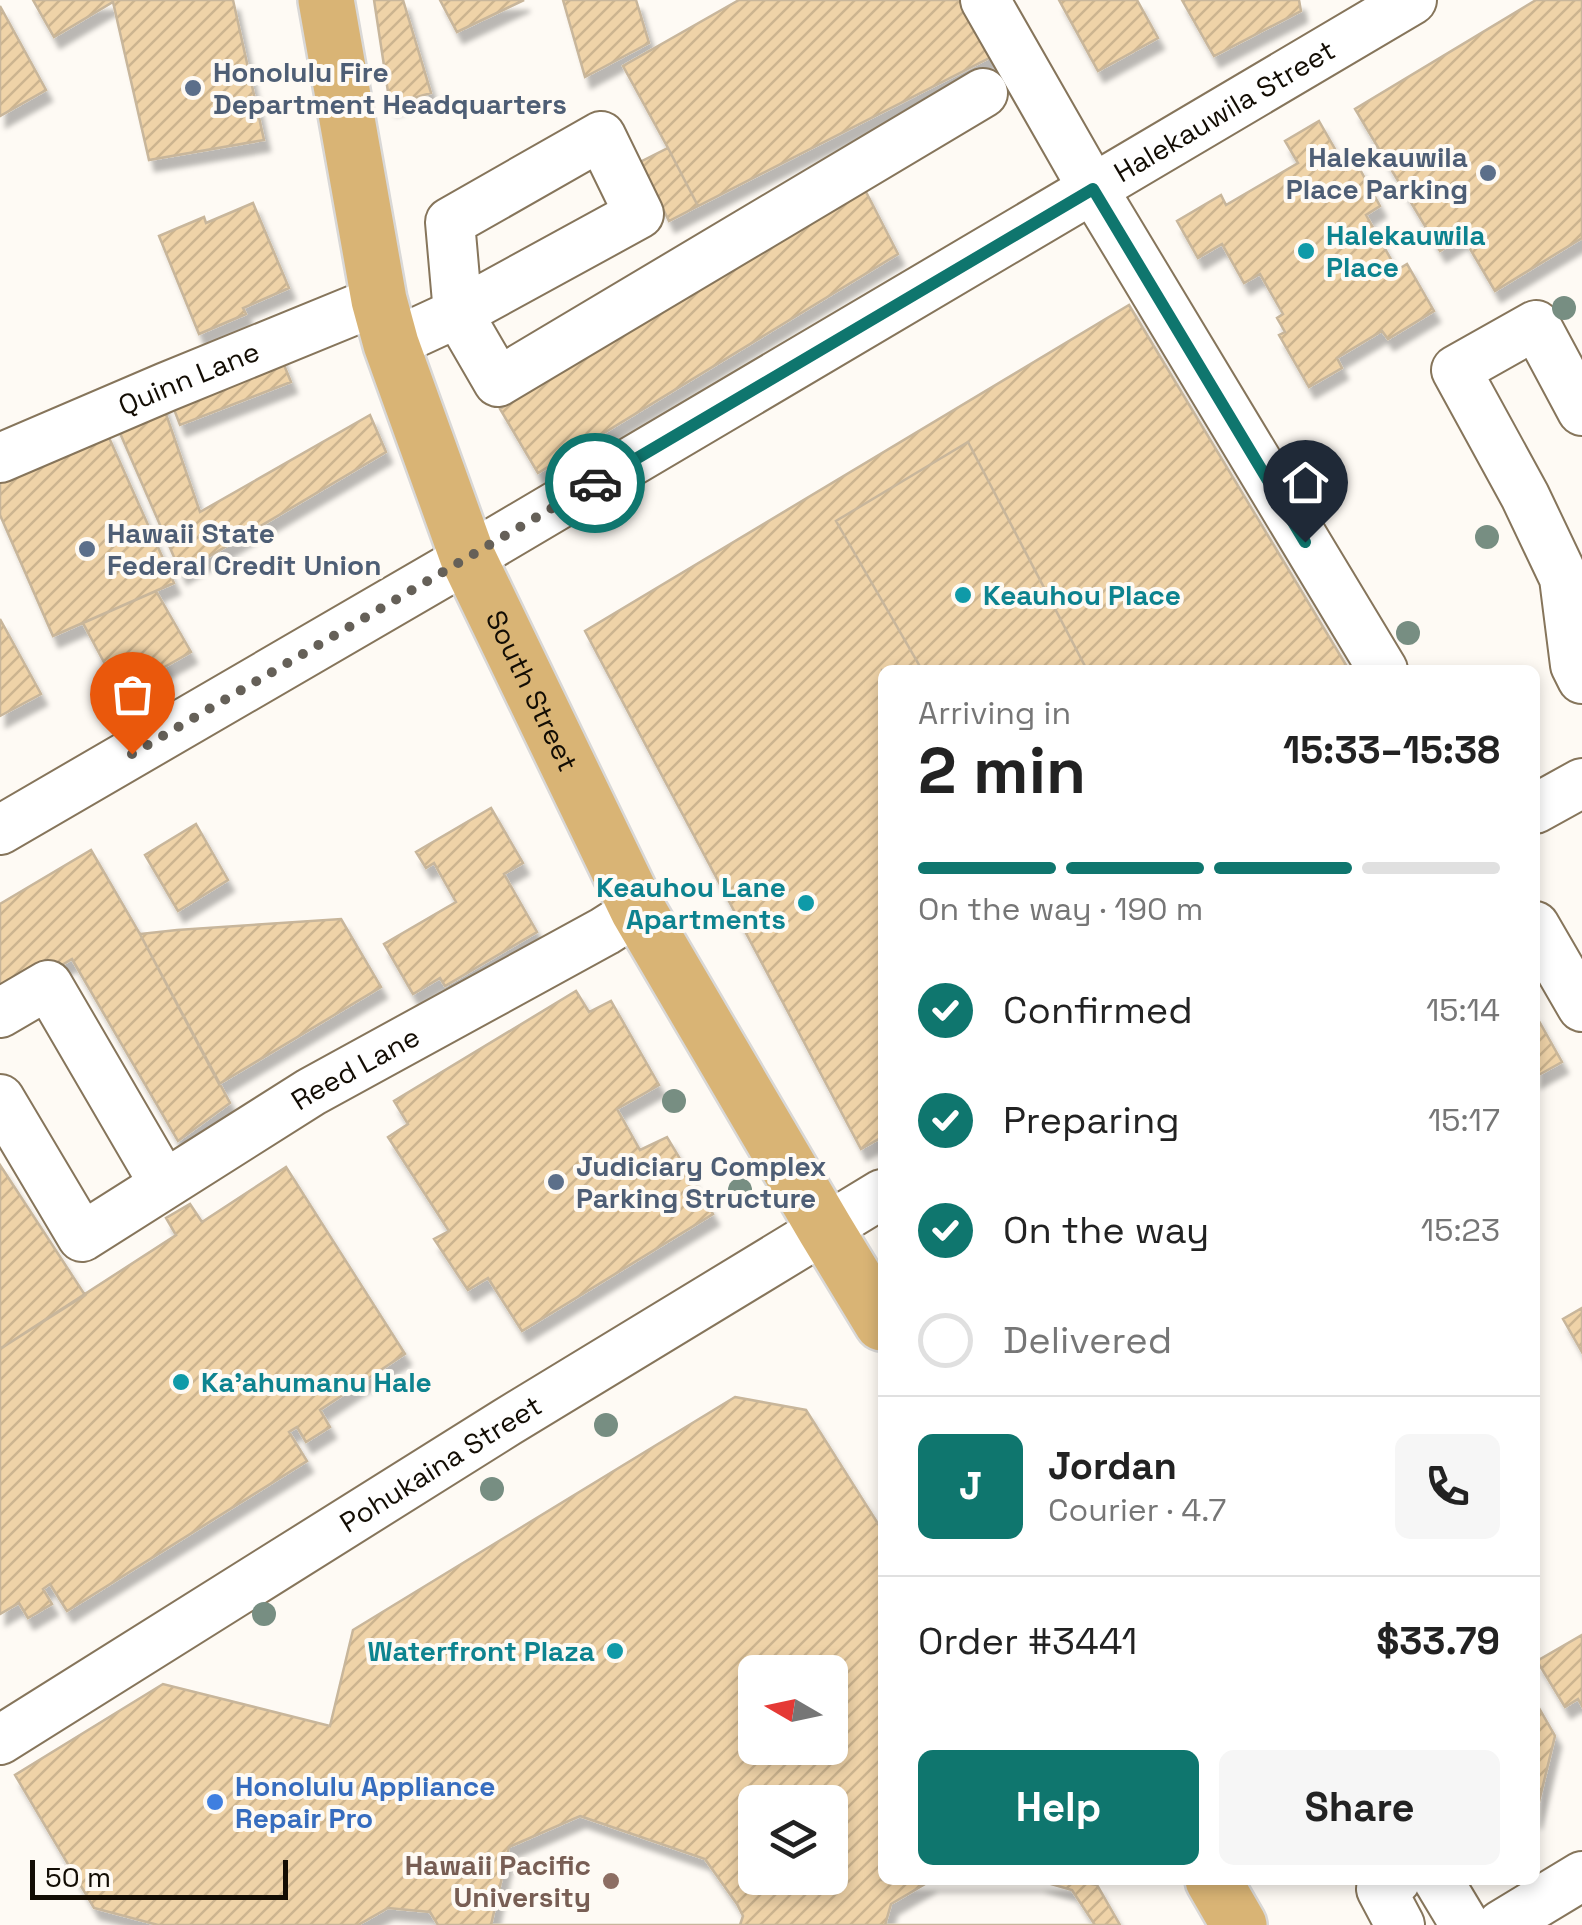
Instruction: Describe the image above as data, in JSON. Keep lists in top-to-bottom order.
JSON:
{
  "streets": {
    "main road": ["South Street"],
    "street": [
      "Halekauwila Street",
      "Quinn Lane",
      "Reed Lane",
      "Pohukaina Street"
    ]
  },
  "crossings": [
    ["Halekauwila Street", "South Street"],
    ["Quinn Lane", "South Street"],
    ["South Street", "Reed Lane"],
    ["South Street", "Pohukaina Street"]
  ],
  "places": [
    "Honolulu Fire Department Headquarters",
    "Halekauwila Place Parking",
    "Halekauwila Place",
    "Hawaii State Federal Credit Union",
    "Keauhou Place",
    "Keauhou Lane Apartments",
    "Judiciary Complex Parking Structure",
    "Ka'ahumanu Hale",
    "Waterfront Plaza",
    "Honolulu Appliance Repair Pro",
    "Hawaii Pacific University"
  ],
  "scale_bar": "50 m",
  "north": "left",
  "page": {
    "heading": ["2 min", "Arriving in", "15:33–15:38"],
    "panel": [
      "Jordan",
      "Courier · 4.7",
      "Order #3441",
      "$33.79"
    ],
    "bar": "On the way · 190 m",
    "list": [
      ["Confirmed", "15:14"],
      ["Preparing", "15:17"],
      ["On the way", "15:23"],
      "Delivered"
    ],
    "round": "J",
    "buttons": ["Help", "Share"],
    "scale": "50 m"
  }
}
